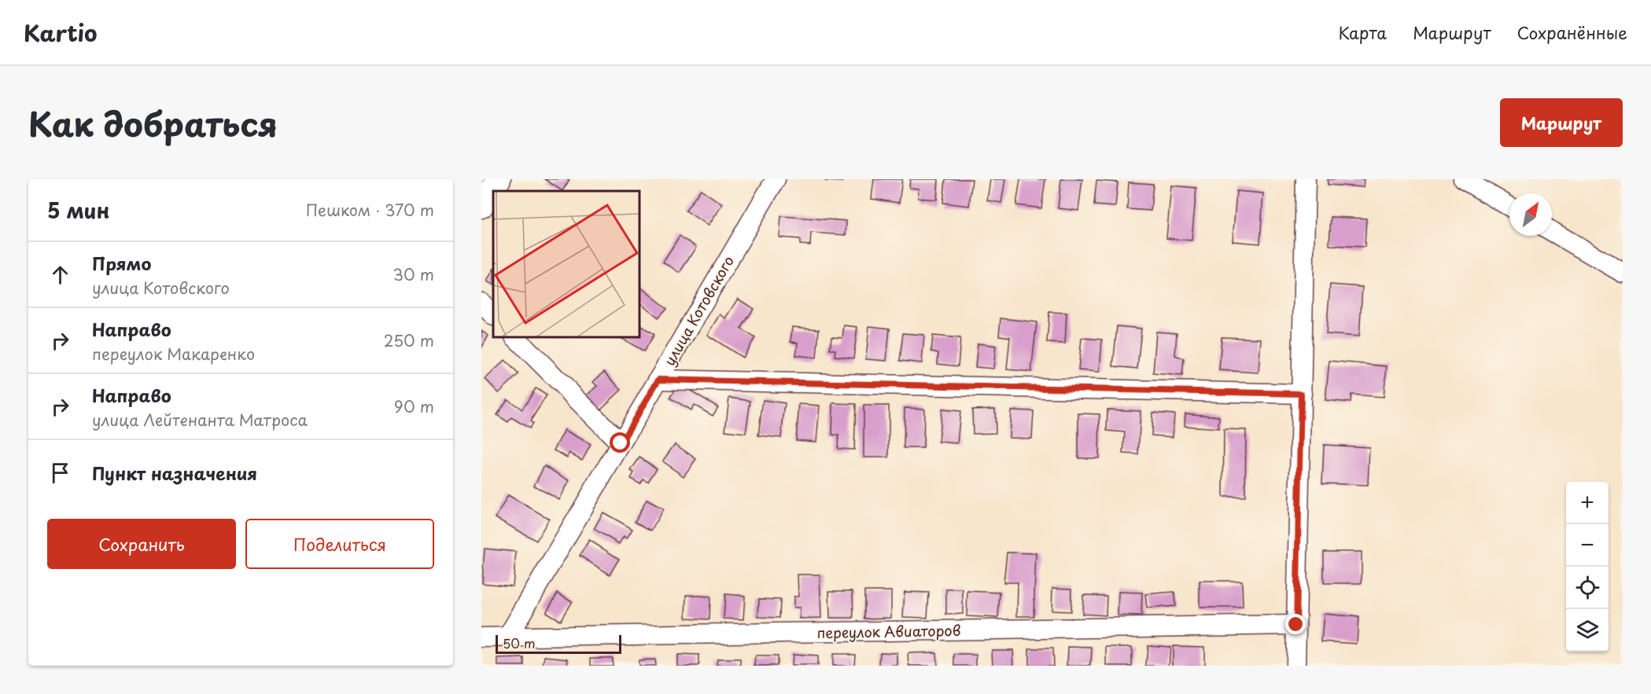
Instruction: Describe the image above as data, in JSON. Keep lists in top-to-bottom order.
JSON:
{
  "streets": {
    "street": ["улица Котовского", "переулок Авиаторов"]
  },
  "crossings": [
    ["улица Котовского", "переулок Авиаторов"]
  ],
  "scale_bar": "50 m",
  "north": "top right",
  "page": {
    "header": "Kartio",
    "nav": ["Карта", "Маршрут", "Сохранённые"],
    "title": "Как добраться",
    "buttons": [
      "Маршрут",
      ["Сохранить", "Поделиться"]
    ],
    "heading": ["5 мин", "Пешком · 370 m"],
    "list": [
      ["Прямо", "улица Котовского", "30 m"],
      ["Направо", "переулок Макаренко", "250 m"],
      ["Направо", "улица Лейтенанта Матроса", "90 m"],
      "Пункт назначения"
    ],
    "map_buttons": ["+", "−"],
    "scale": "50 m"
  }
}
